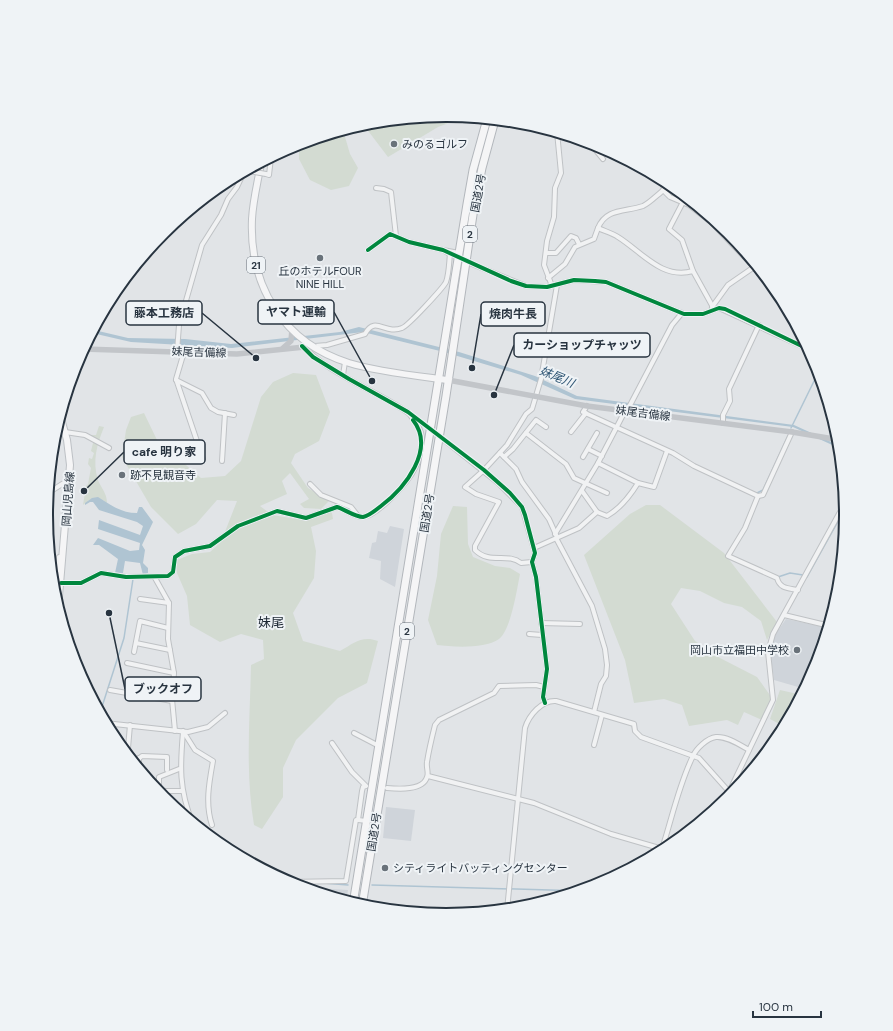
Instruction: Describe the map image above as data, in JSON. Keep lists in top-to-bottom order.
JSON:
{
  "streets": {
    "highway": ["国道2号", "2"],
    "main road": ["21", "妹尾吉備線", "岡山児島線"]
  },
  "crossings": [
    ["国道2号", "21"],
    ["国道2号", "妹尾吉備線"],
    ["21", "妹尾吉備線"]
  ],
  "districts": ["妹尾"],
  "water": ["妹尾川"],
  "places": [
    "みのるゴルフ",
    "丘のホテルFOUR NINE HILL",
    "藤本工務店",
    "焼肉牛長",
    "ヤマト運輸",
    "カーショップチャッツ",
    "跡不見観音寺",
    "cafe 明り家",
    "ブックオフ",
    "岡山市立福田中学校",
    "シティライトバッティングセンター"
  ],
  "scale_bar": "100 m"
}
